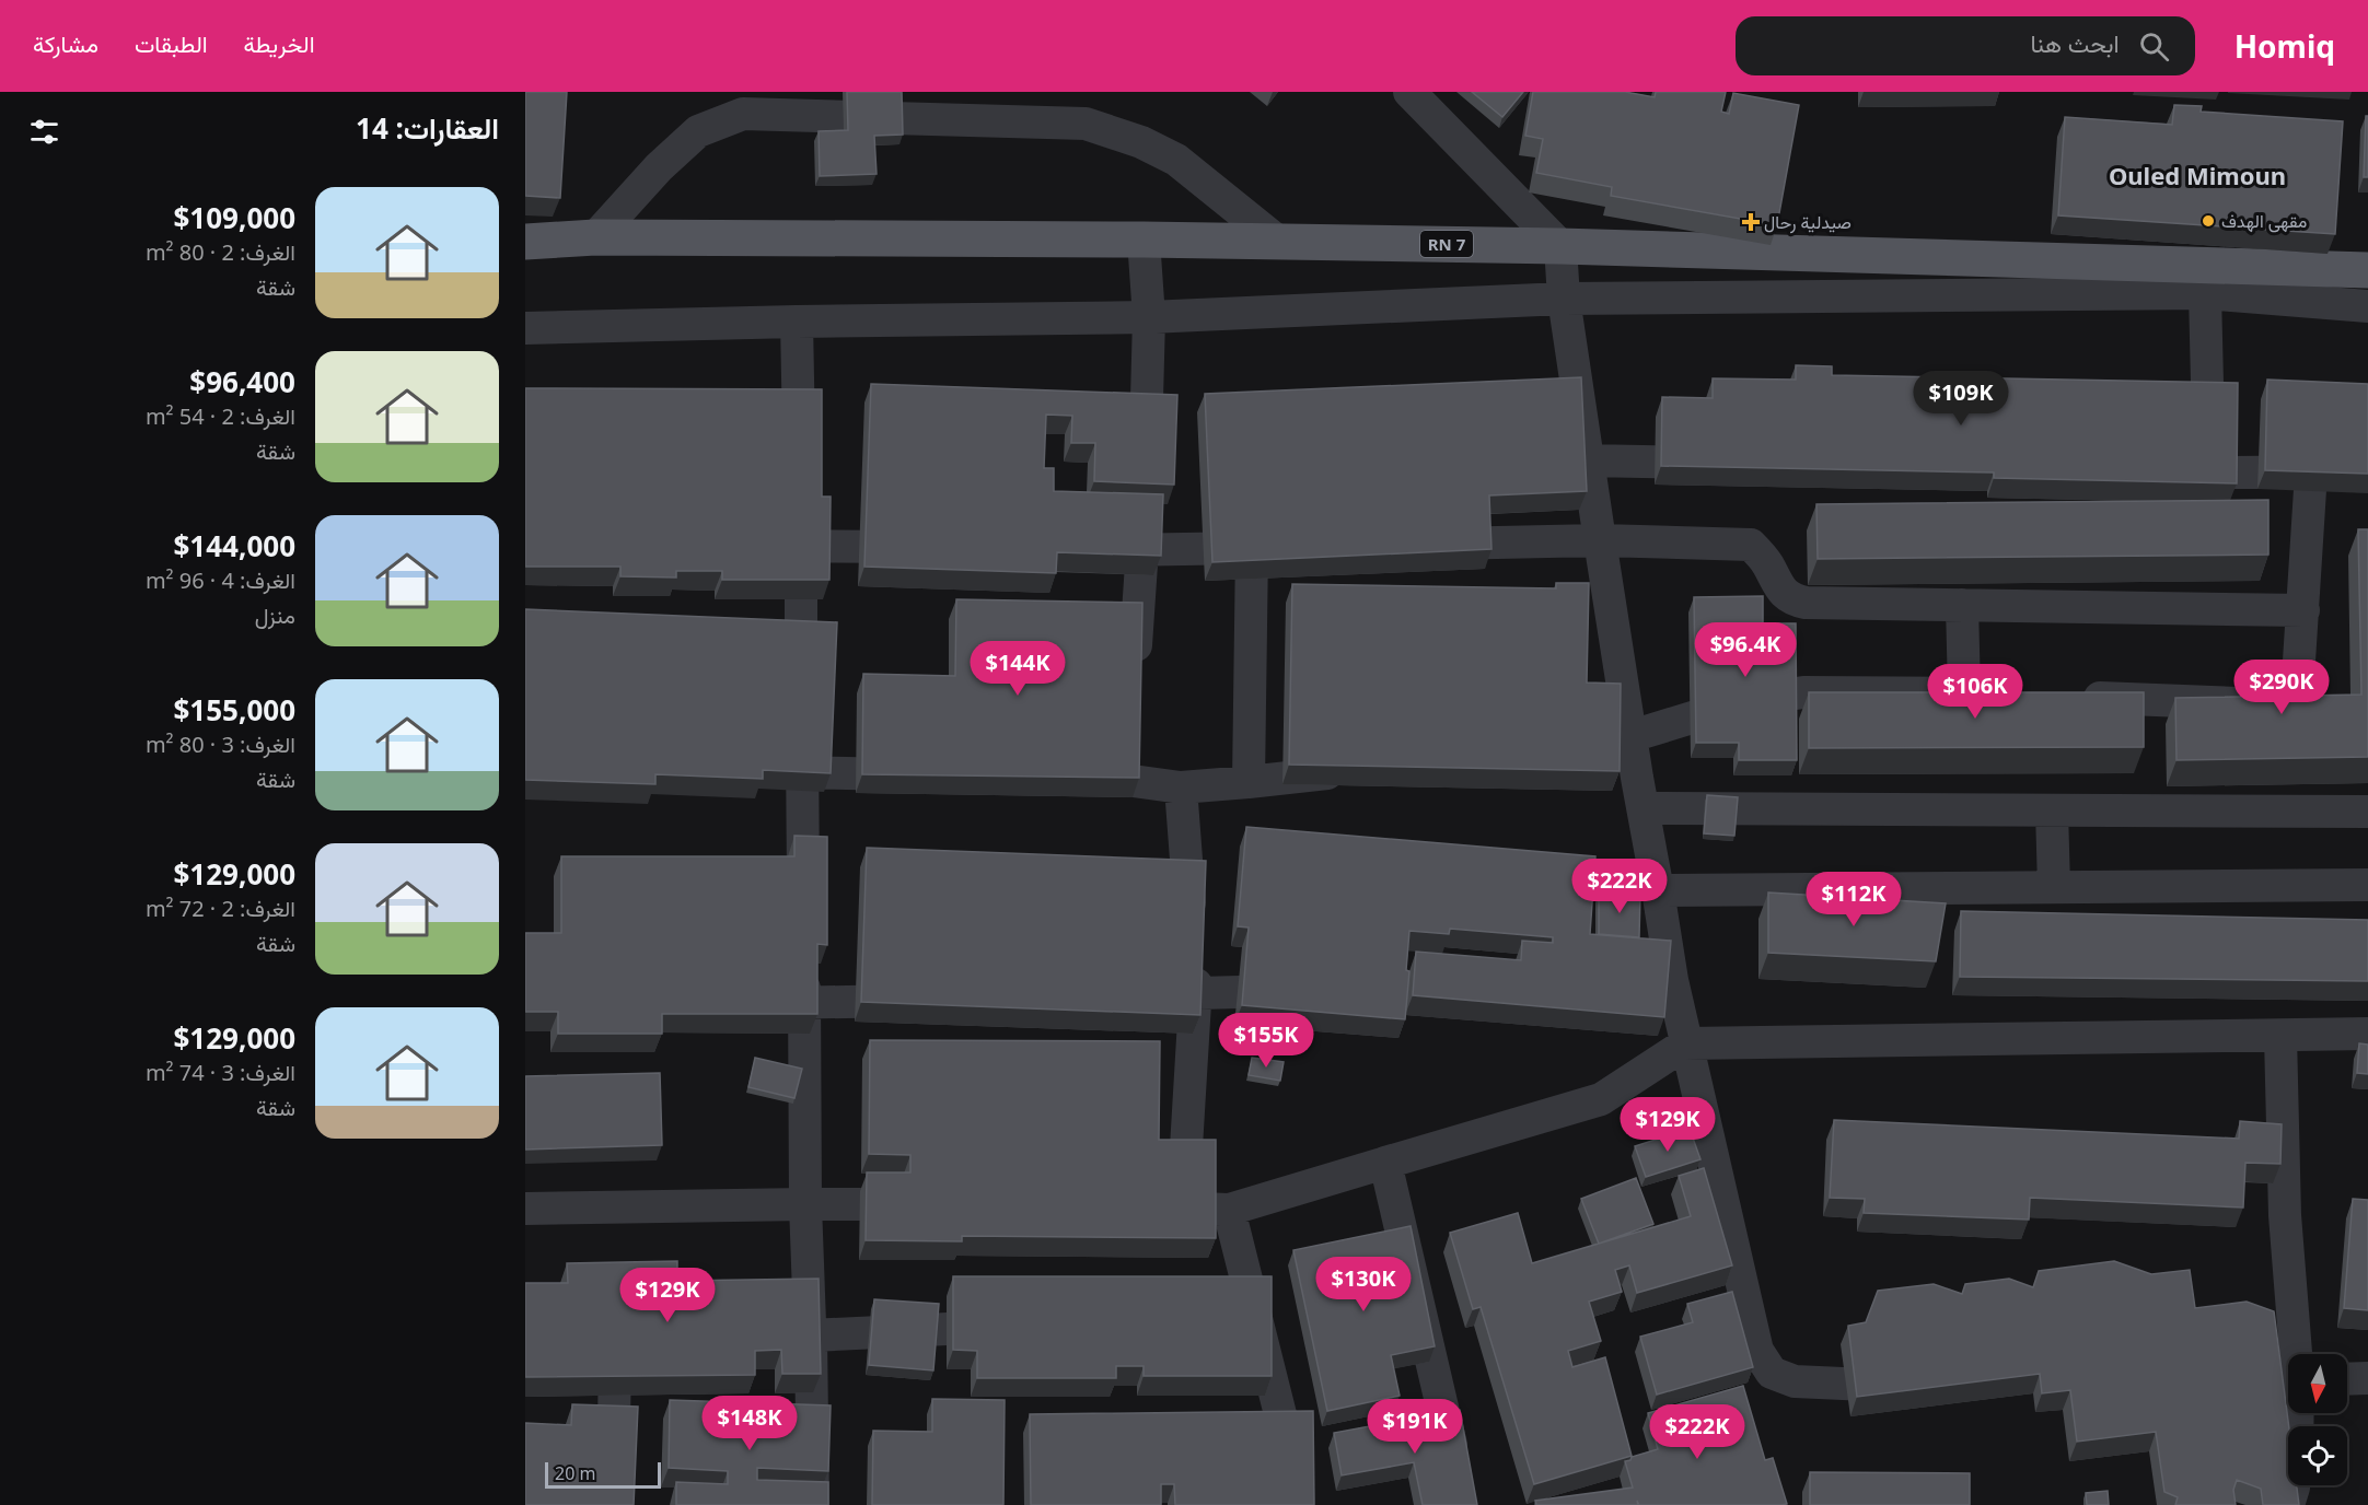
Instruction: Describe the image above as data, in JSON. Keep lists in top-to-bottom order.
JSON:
{
  "streets": {
    "main road": ["RN 7"]
  },
  "districts": ["Ouled Mimoun"],
  "places": {
    "other": ["مقهى الهدف"],
    "health": ["صيدلية رحال"]
  },
  "scale_bar": "20 m",
  "north": "bottom",
  "page": {
    "header": "Homiq",
    "search": "ابحث هنا",
    "nav": ["الخريطة", "الطبقات", "مشاركة"],
    "heading": "العقارات: 14",
    "list": [
      {
        "name": "$109,000",
        "note": "الغرف: 2 · 80 m² · شقة"
      },
      {
        "name": "$96,400",
        "note": "الغرف: 2 · 54 m² · شقة"
      },
      {
        "name": "$144,000",
        "note": "الغرف: 4 · 96 m² · منزل"
      },
      {
        "name": "$155,000",
        "note": "الغرف: 3 · 80 m² · شقة"
      },
      {
        "name": "$129,000",
        "note": "الغرف: 2 · 72 m² · شقة"
      },
      {
        "name": "$129,000",
        "note": "الغرف: 3 · 74 m² · شقة"
      }
    ],
    "price": [
      "$109K",
      "$96.4K",
      "$144K",
      "$290K",
      "$106K",
      "$222K",
      "$112K",
      "$155K",
      "$129K",
      "$130K",
      "$129K",
      "$148K",
      "$191K",
      "$222K"
    ],
    "scale": "20 m"
  }
}
